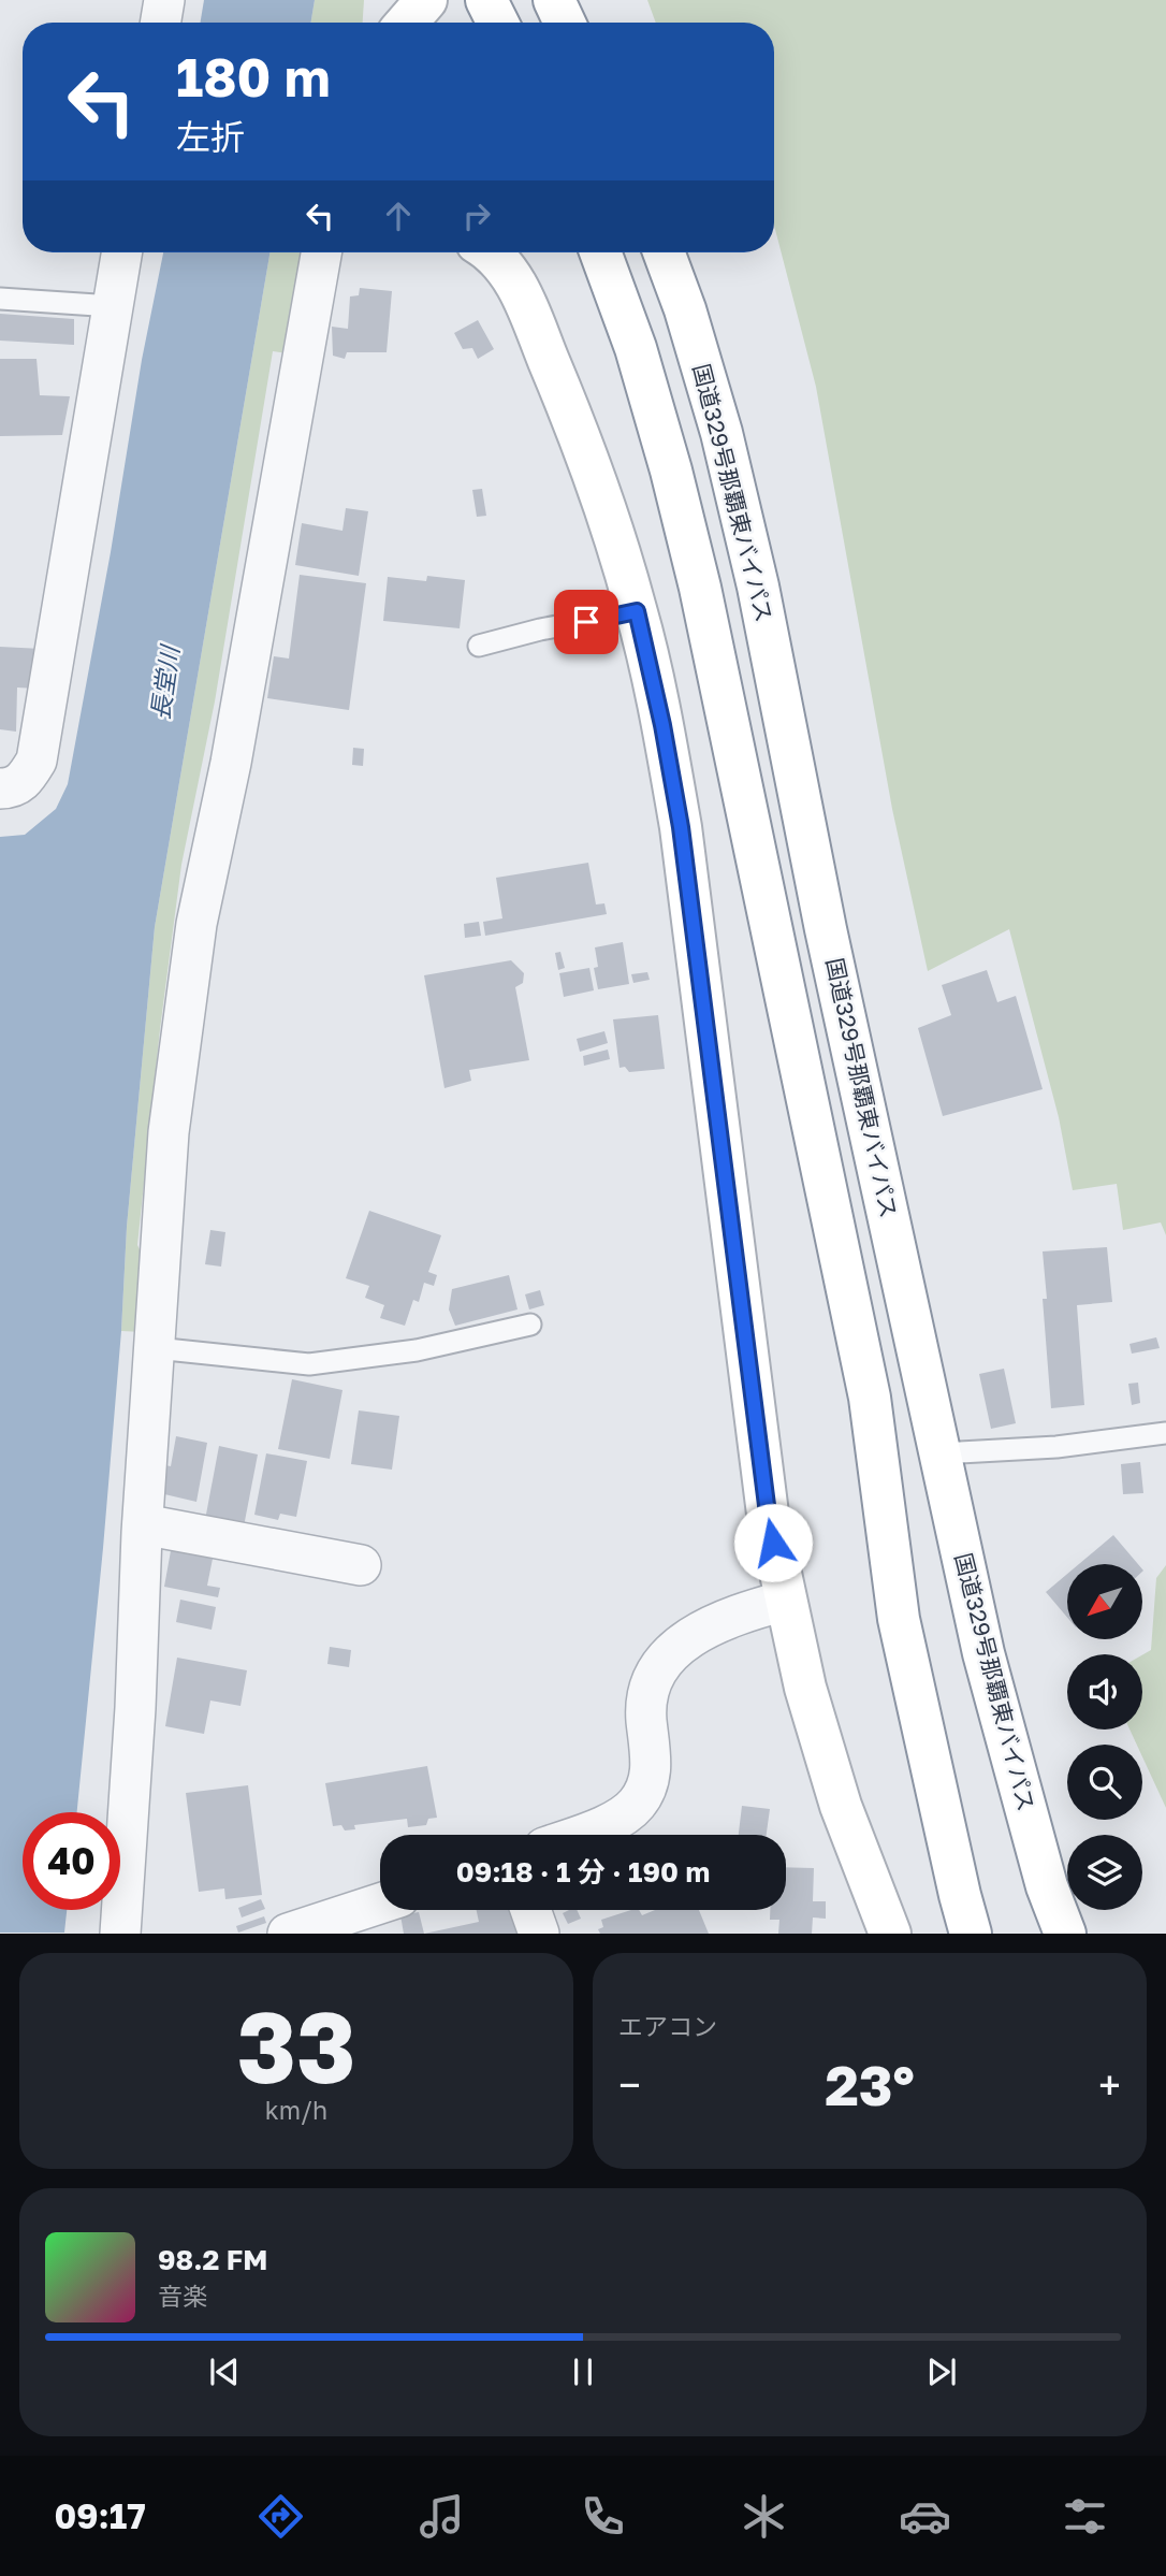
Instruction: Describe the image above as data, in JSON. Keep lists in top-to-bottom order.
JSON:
{
  "streets": {
    "main road": ["国道329号那覇東バイパス"]
  },
  "water": ["長堂川"],
  "north": "bottom left",
  "page": {
    "turn": ["180 m", "左折"],
    "limit": "40",
    "trip": "09:18 · 1 分 · 190 m",
    "tile": [
      ["33", "km/h"],
      "エアコン"
    ],
    "heat": ["−", "23°", "+"],
    "song": ["98.2 FM", "音楽"],
    "tabs": "09:17"
  }
}
